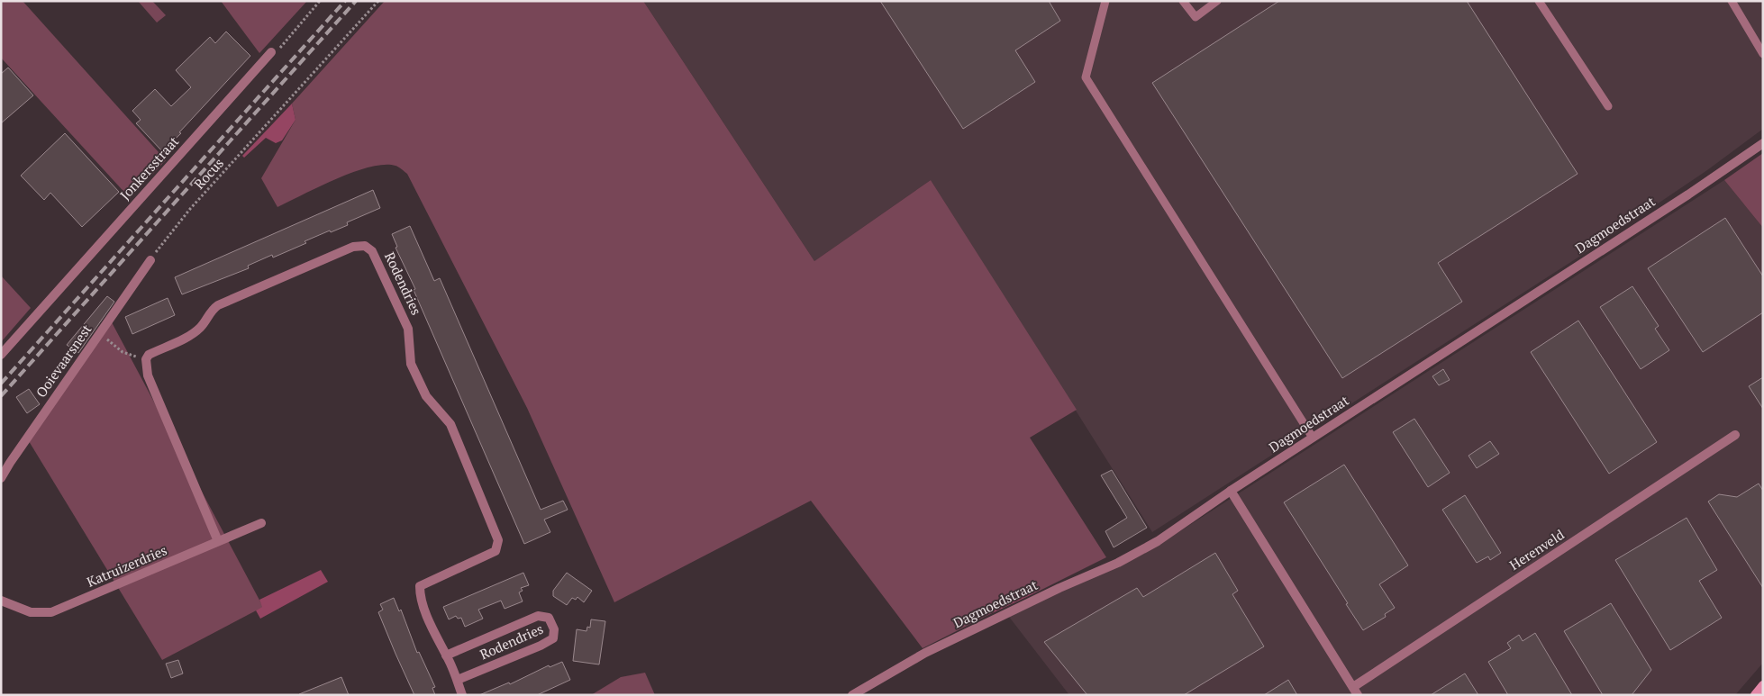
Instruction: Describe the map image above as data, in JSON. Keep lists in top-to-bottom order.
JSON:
{
  "streets": {
    "street": [
      "Jonkersstraat",
      "Dagmoedstraat",
      "Rodendries",
      "Ooievaarsnest",
      "Herenveld",
      "Katruizerdries"
    ],
    "path": ["Rocus"]
  },
  "crossings": [
    ["Rocus", "Ooievaarsnest"],
    ["Dagmoedstraat", "Herenveld"]
  ]
}
